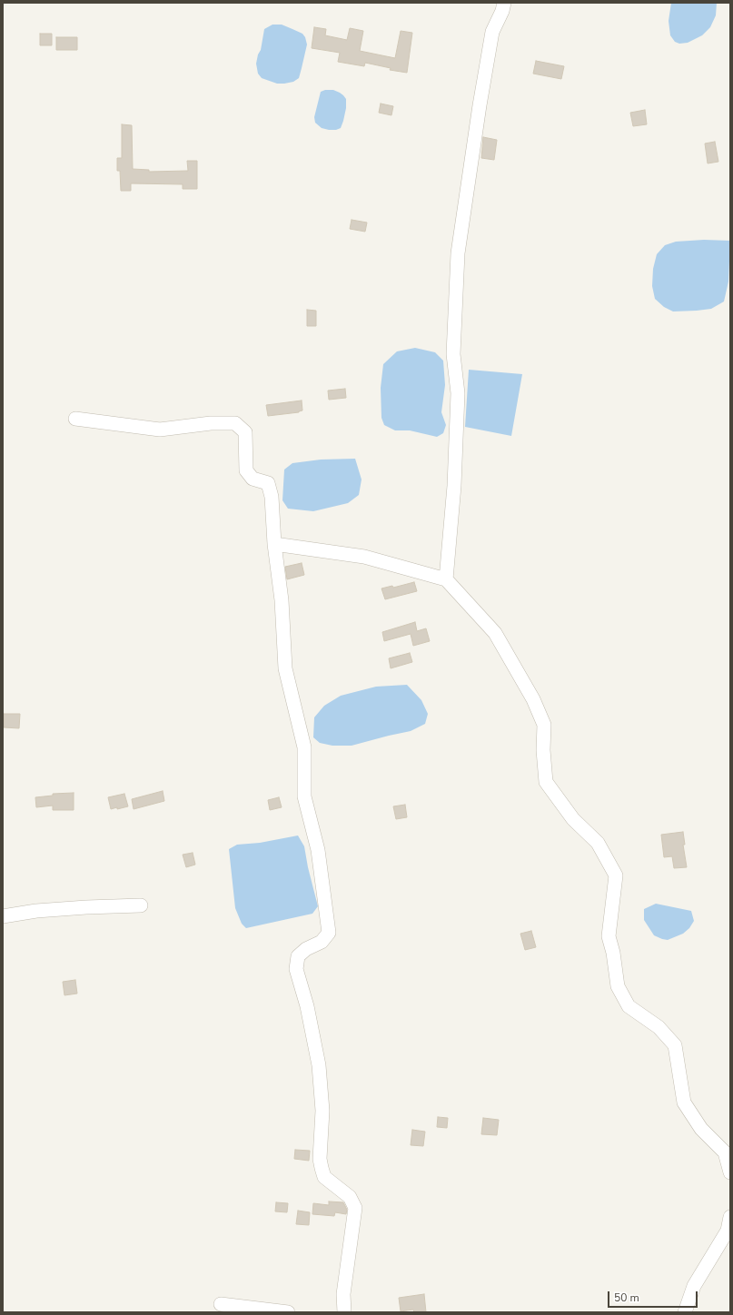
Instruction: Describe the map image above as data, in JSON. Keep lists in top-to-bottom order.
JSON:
{
  "scale_bar": "50 m"
}
